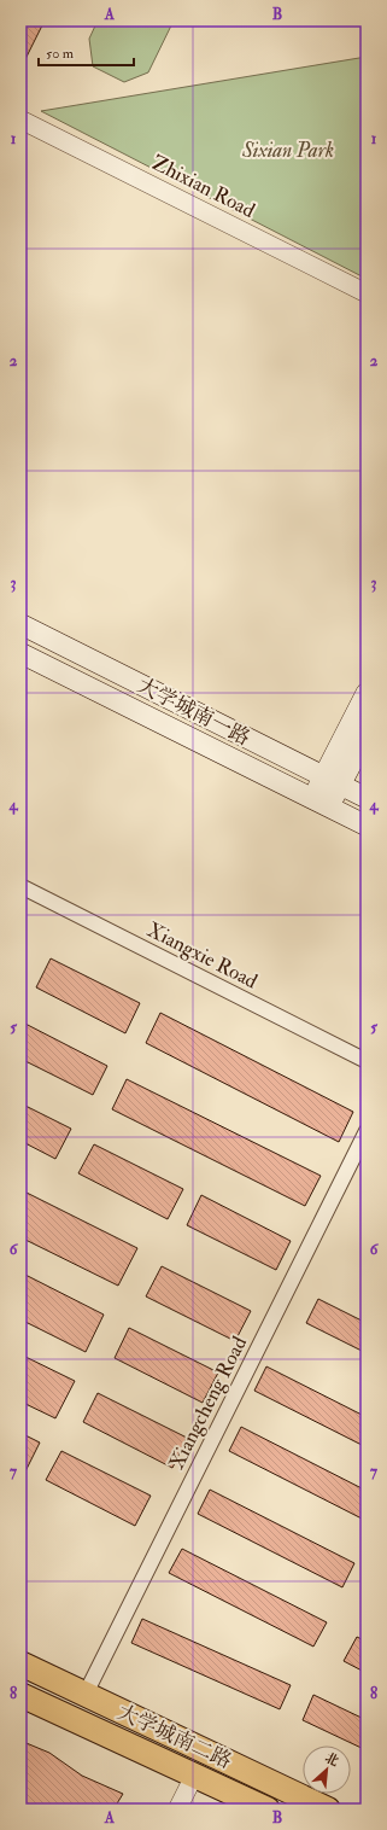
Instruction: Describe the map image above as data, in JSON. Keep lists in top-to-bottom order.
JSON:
{
  "streets": {
    "highway": ["大学城南二路"],
    "main road": ["大学城南一路"],
    "street": ["Zhixian Road", "Xiangxie Road", "Xiangcheng Road"]
  },
  "crossings": [
    ["Xiangcheng Road", "大学城南二路"]
  ],
  "parks": ["Sixian Park"],
  "scale_bar": "50 m",
  "north": "top right",
  "grid": {
    "columns": ["A", "B"],
    "rows": [
      "1",
      "2",
      "3",
      "4",
      "5",
      "6",
      "7",
      "8"
    ]
  }
}
